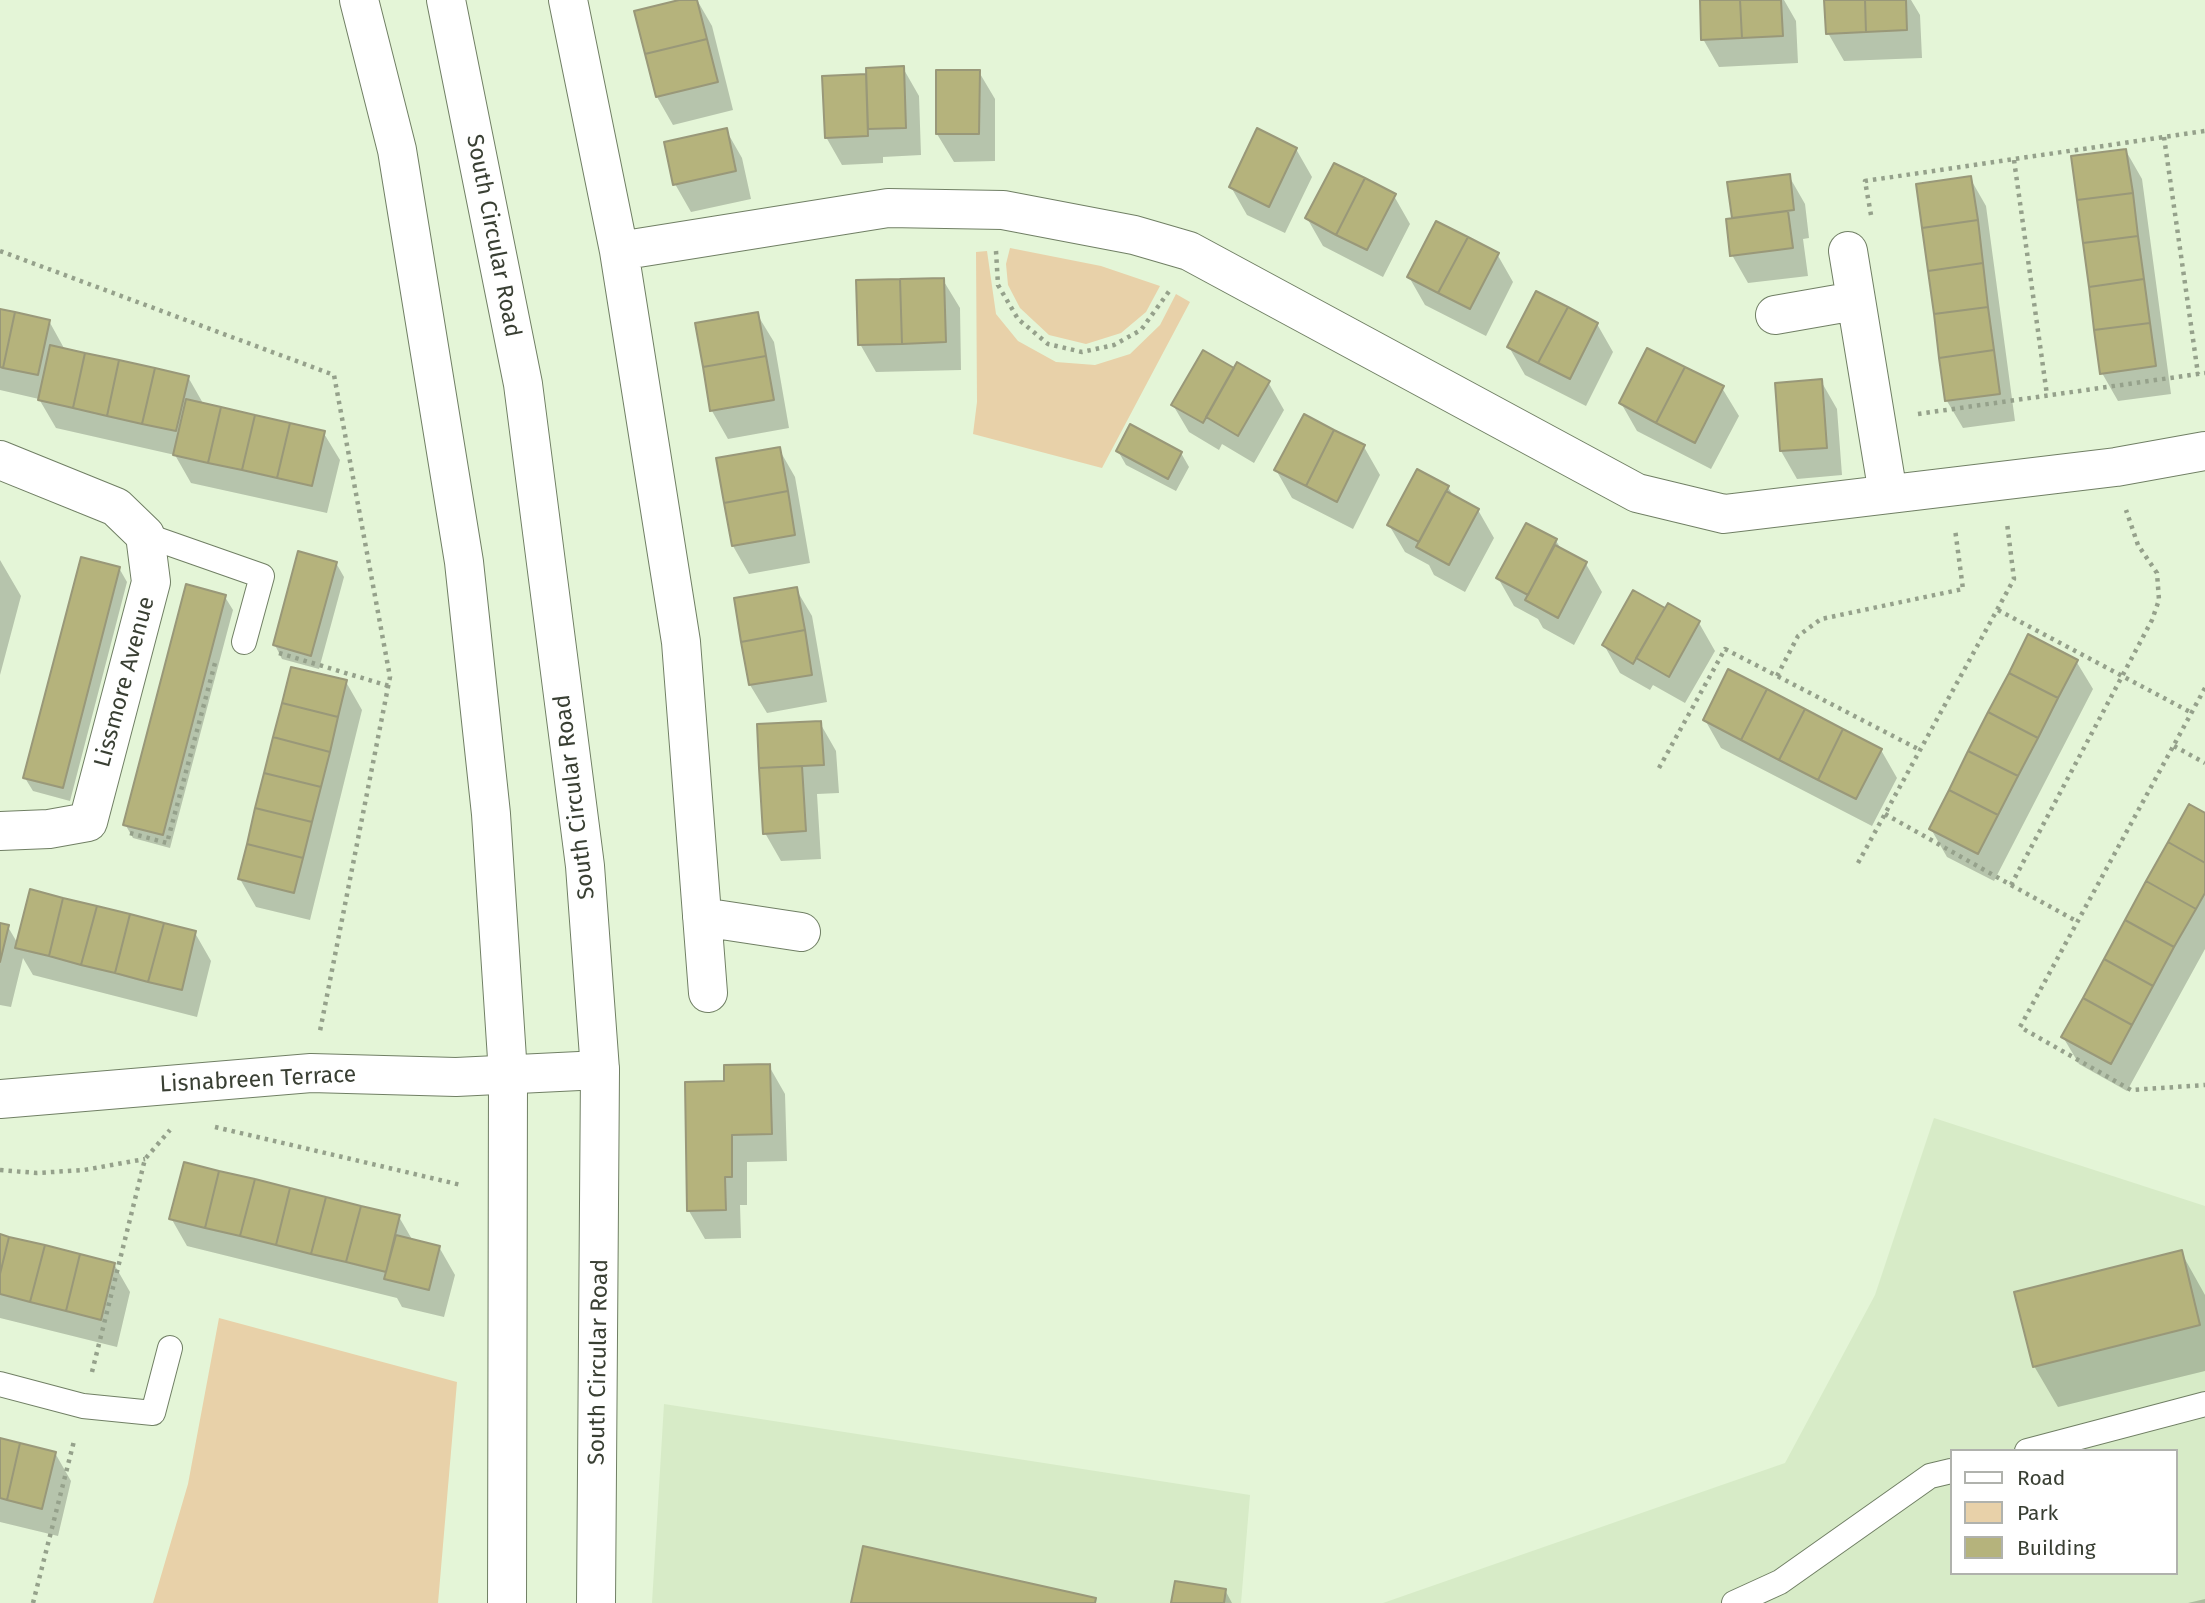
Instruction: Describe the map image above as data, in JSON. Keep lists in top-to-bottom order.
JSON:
{
  "streets": {
    "main road": ["South Circular Road", "Lissmore Avenue", "Lisnabreen Terrace"]
  },
  "crossings": [
    ["South Circular Road", "Lisnabreen Terrace"]
  ],
  "legend": ["Road", "Park", "Building"]
}
